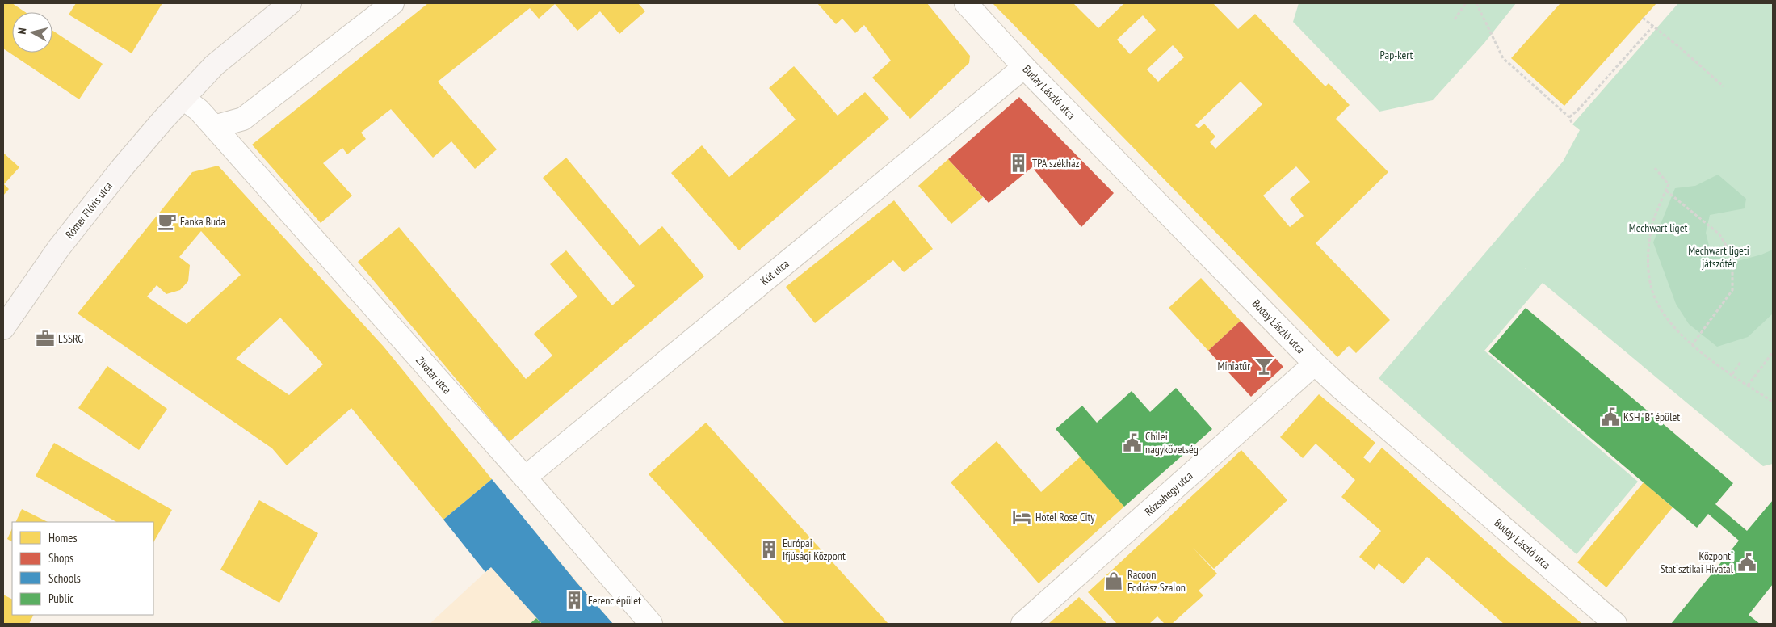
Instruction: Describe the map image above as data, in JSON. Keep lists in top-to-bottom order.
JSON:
{
  "streets": {
    "street": [
      "Buday László utca",
      "Rómer Flóris utca",
      "Kút utca",
      "Zivatar utca",
      "Rózsahegy utca"
    ]
  },
  "crossings": [
    ["Buday László utca", "Kút utca"],
    ["Buday László utca", "Rózsahegy utca"],
    ["Kút utca", "Zivatar utca"]
  ],
  "parks": ["Pap-kert", "Mechwart liget", "Mechwart ligeti játszótér"],
  "places": {
    "building": ["TPA székház", "Európai Ifjúsági Központ", "Ferenc épület"],
    "cafe": ["Fanka Buda"],
    "office": ["ESSRG"],
    "bar": ["Miniatűr"],
    "public building": ["KSH \"B\" épület", "Chilei nagykövetség", "Központi Statisztikai Hivatal"],
    "hotel": ["Hotel Rose City"],
    "shop": ["Racoon Fodrász Szalon"]
  },
  "legend": [
    "Homes",
    "Shops",
    "Schools",
    "Public"
  ],
  "north": "left"
}
